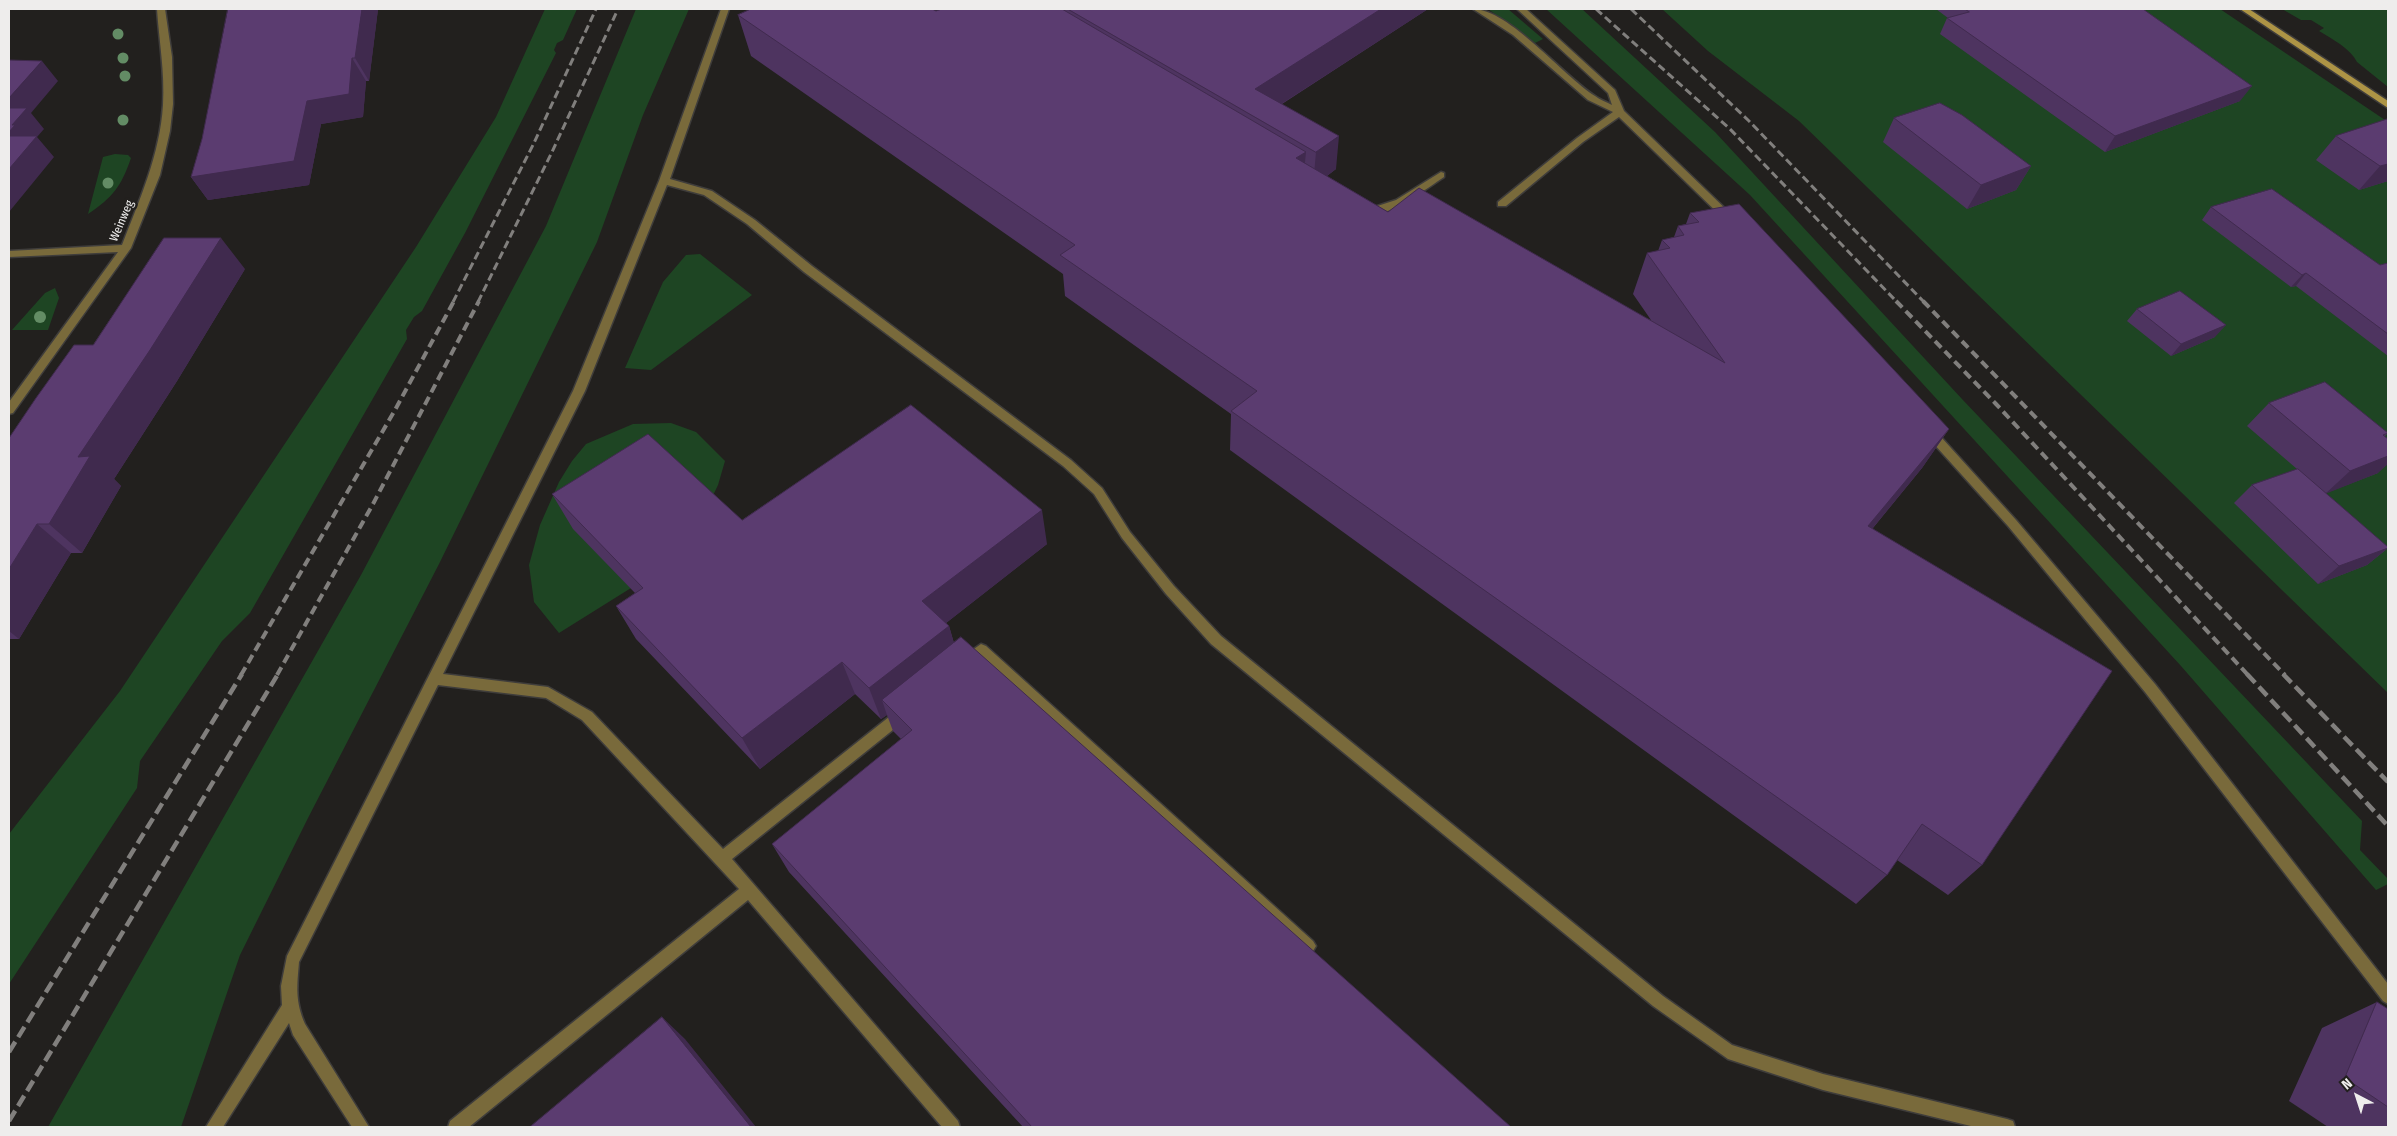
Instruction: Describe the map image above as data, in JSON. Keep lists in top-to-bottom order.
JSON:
{
  "streets": {
    "street": ["Weinweg"]
  },
  "north": "top left"
}
